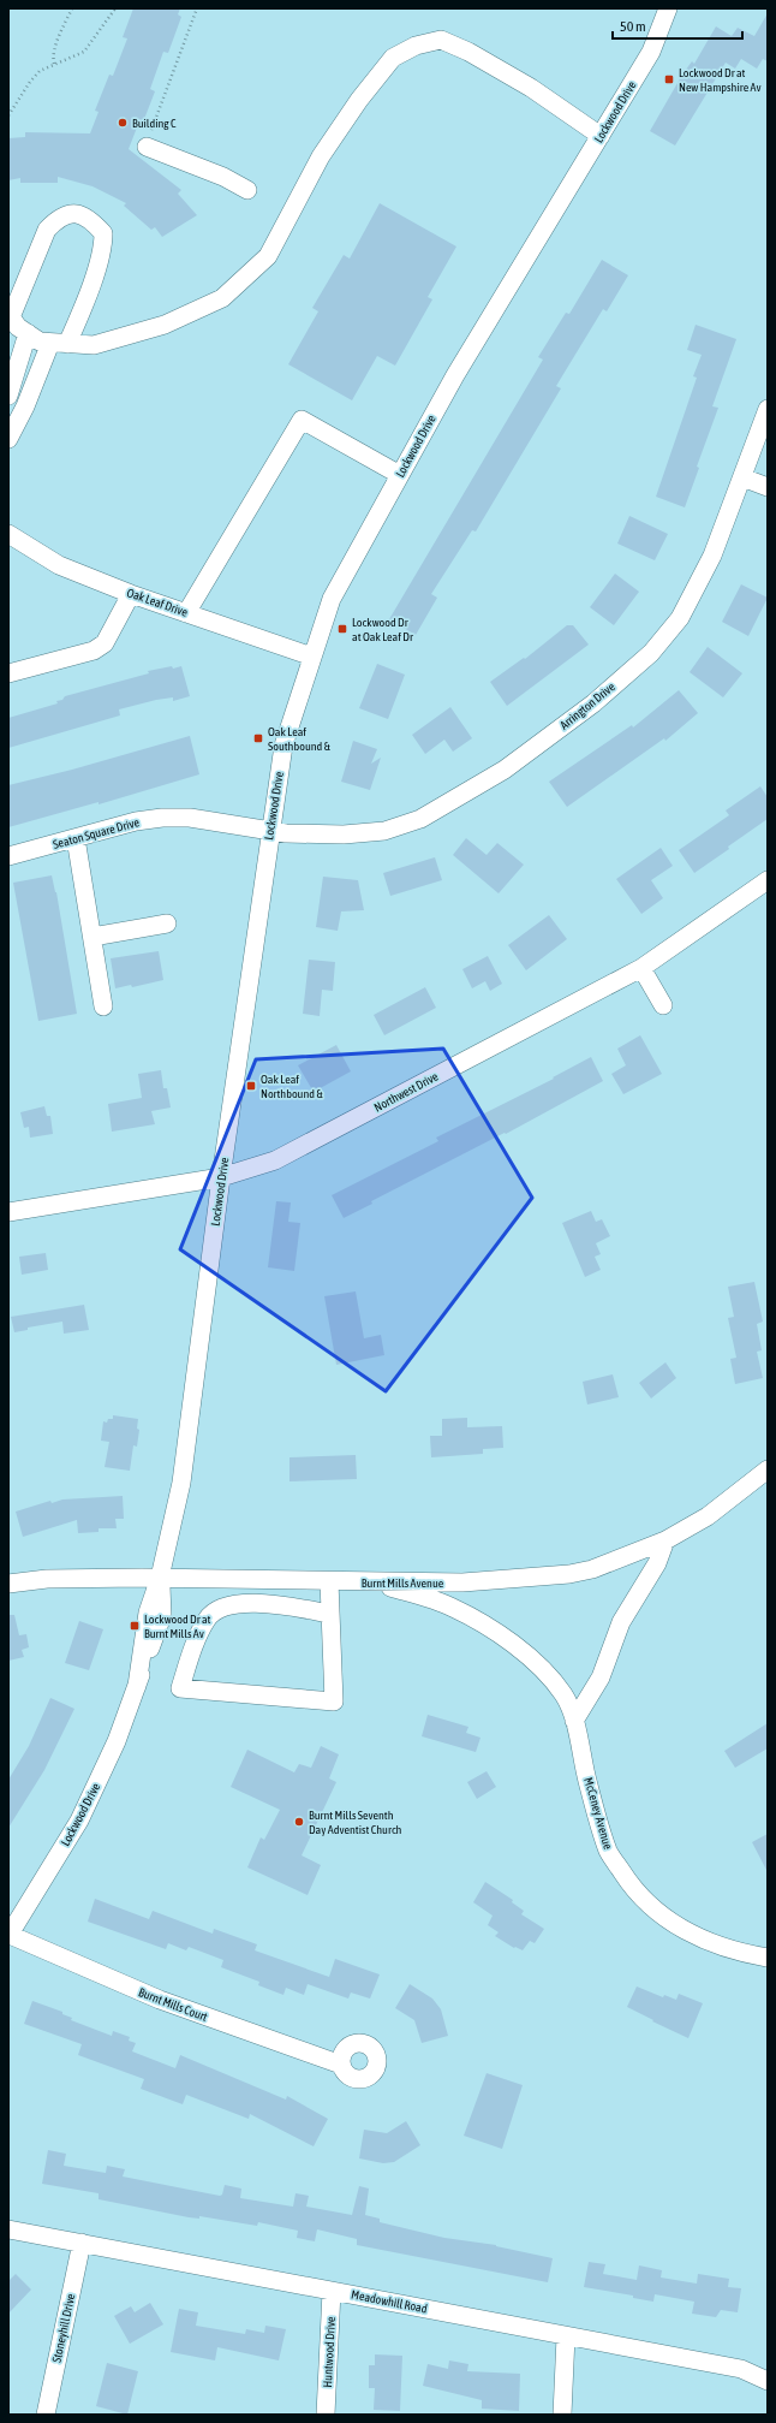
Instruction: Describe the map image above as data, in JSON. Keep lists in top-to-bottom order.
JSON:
{
  "streets": {
    "street": [
      "Lockwood Drive",
      "Oak Leaf Drive",
      "Arrington Drive",
      "Seaton Square Drive",
      "Northwest Drive",
      "Burnt Mills Avenue",
      "McCeney Avenue",
      "Burnt Mills Court",
      "Meadowhill Road",
      "Stoneyhill Drive",
      "Huntwood Drive"
    ]
  },
  "crossings": [
    ["Lockwood Drive", "Oak Leaf Drive"],
    ["Lockwood Drive", "Arrington Drive"],
    ["Lockwood Drive", "Seaton Square Drive"],
    ["Lockwood Drive", "Northwest Drive"],
    ["Lockwood Drive", "Burnt Mills Avenue"],
    ["Lockwood Drive", "Burnt Mills Court"],
    ["Arrington Drive", "Seaton Square Drive"],
    ["Burnt Mills Avenue", "McCeney Avenue"],
    ["Meadowhill Road", "Stoneyhill Drive"],
    ["Meadowhill Road", "Huntwood Drive"]
  ],
  "places": {
    "transit": [
      "Lockwood Dr at New Hampshire Av",
      "Lockwood Dr at Oak Leaf Dr",
      "Oak Leaf Southbound &",
      "Oak Leaf Northbound &",
      "Lockwood Dr at Burnt Mills Av"
    ],
    "other": ["Building C", "Burnt Mills Seventh Day Adventist Church"]
  },
  "scale_bar": "50 m"
}
